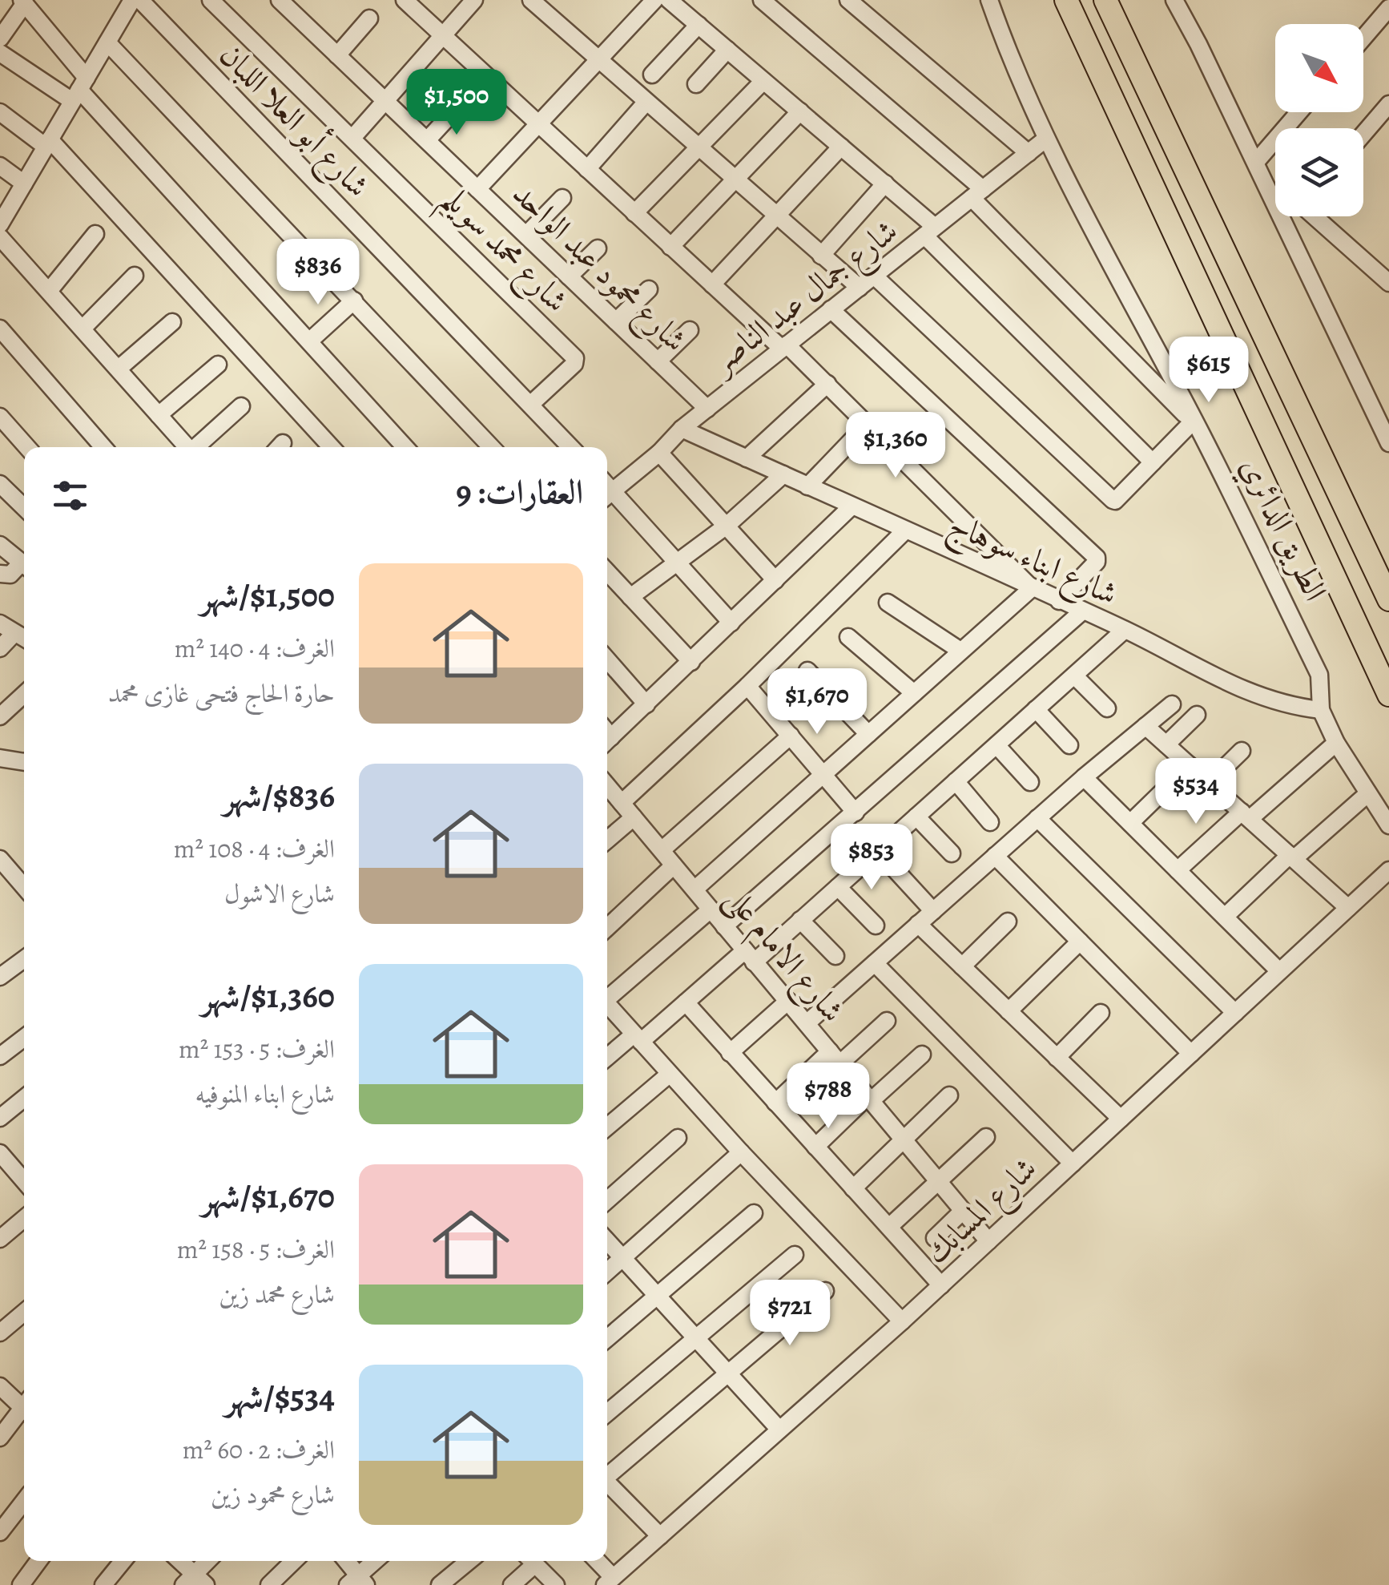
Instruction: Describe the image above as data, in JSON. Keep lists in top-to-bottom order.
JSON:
{
  "streets": {
    "highway": ["الطريق الدائري"],
    "street": [
      "شارع أبو العلا اللبان",
      "شارع محمد سويلم",
      "شارع محمود عبد الواحد",
      "شارع جمال عبد الناصر",
      "شارع ابناء سوهاج",
      "شارع الامام على",
      "شارع المسابك"
    ]
  },
  "crossings": [
    ["شارع أبو العلا اللبان", "شارع محمد سويلم"],
    ["شارع محمود عبد الواحد", "شارع جمال عبد الناصر"],
    ["شارع جمال عبد الناصر", "الطريق الدائري"],
    ["شارع جمال عبد الناصر", "شارع ابناء سوهاج"],
    ["الطريق الدائري", "شارع ابناء سوهاج"],
    ["شارع الامام على", "شارع المسابك"]
  ],
  "north": "bottom right",
  "page": {
    "price": [
      "$1,500",
      "$836",
      "$615",
      "$1,360",
      "$1,670",
      "$534",
      "$853",
      "$788",
      "$721"
    ],
    "heading": "العقارات: 9",
    "list": [
      {
        "name": "$1,500/شهر",
        "note": "الغرف: 4 · 140 m² · حارة الحاج فتحى غازى محمد"
      },
      {
        "name": "$836/شهر",
        "note": "الغرف: 4 · 108 m² · شارع الاشول"
      },
      {
        "name": "$1,360/شهر",
        "note": "الغرف: 5 · 153 m² · شارع ابناء المنوفيه"
      },
      {
        "name": "$1,670/شهر",
        "note": "الغرف: 5 · 158 m² · شارع محمد زين"
      },
      {
        "name": "$534/شهر",
        "note": "الغرف: 2 · 60 m² · شارع محمود زين"
      }
    ]
  }
}
